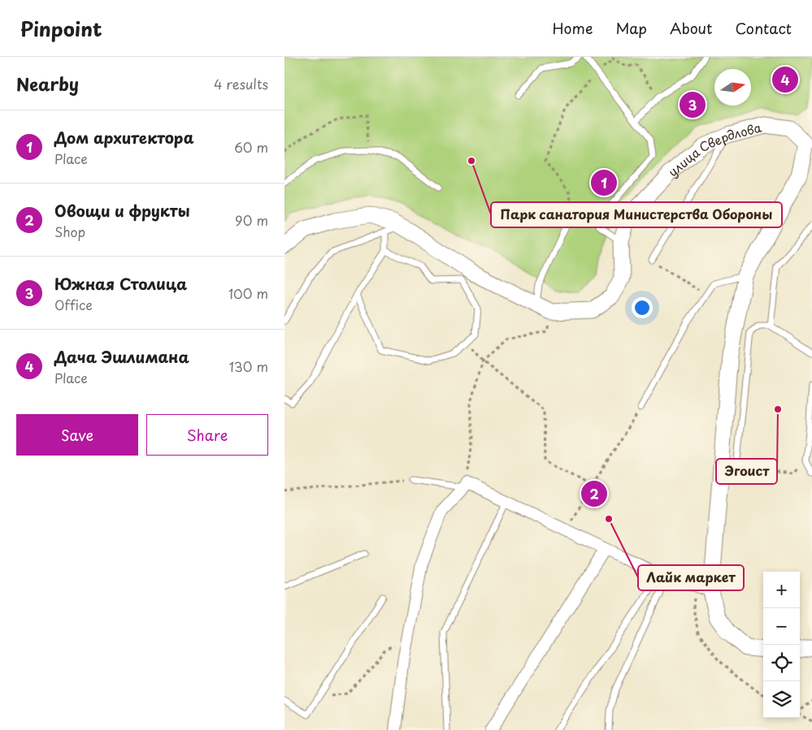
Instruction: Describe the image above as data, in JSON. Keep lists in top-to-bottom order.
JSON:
{
  "streets": {
    "main road": ["улица Свердлова"]
  },
  "places": ["Парк санатория Министерства Обороны", "Эгоист", "Лайк маркет"],
  "north": "right",
  "page": {
    "header": "Pinpoint",
    "nav": [
      "Home",
      "Map",
      "About",
      "Contact"
    ],
    "heading": ["Nearby", "4 results"],
    "pins": [
      "4",
      "3",
      "1",
      "2"
    ],
    "list": [
      {
        "mark": "1",
        "name": "Дом архитектора",
        "note": "Place",
        "value": "60 m"
      },
      {
        "mark": "2",
        "name": "Овощи и фрукты",
        "note": "Shop",
        "value": "90 m"
      },
      {
        "mark": "3",
        "name": "Южная Столица",
        "note": "Office",
        "value": "100 m"
      },
      {
        "mark": "4",
        "name": "Дача Эшлимана",
        "note": "Place",
        "value": "130 m"
      }
    ],
    "buttons": ["Save", "Share"],
    "map_buttons": ["+", "−"]
  }
}
